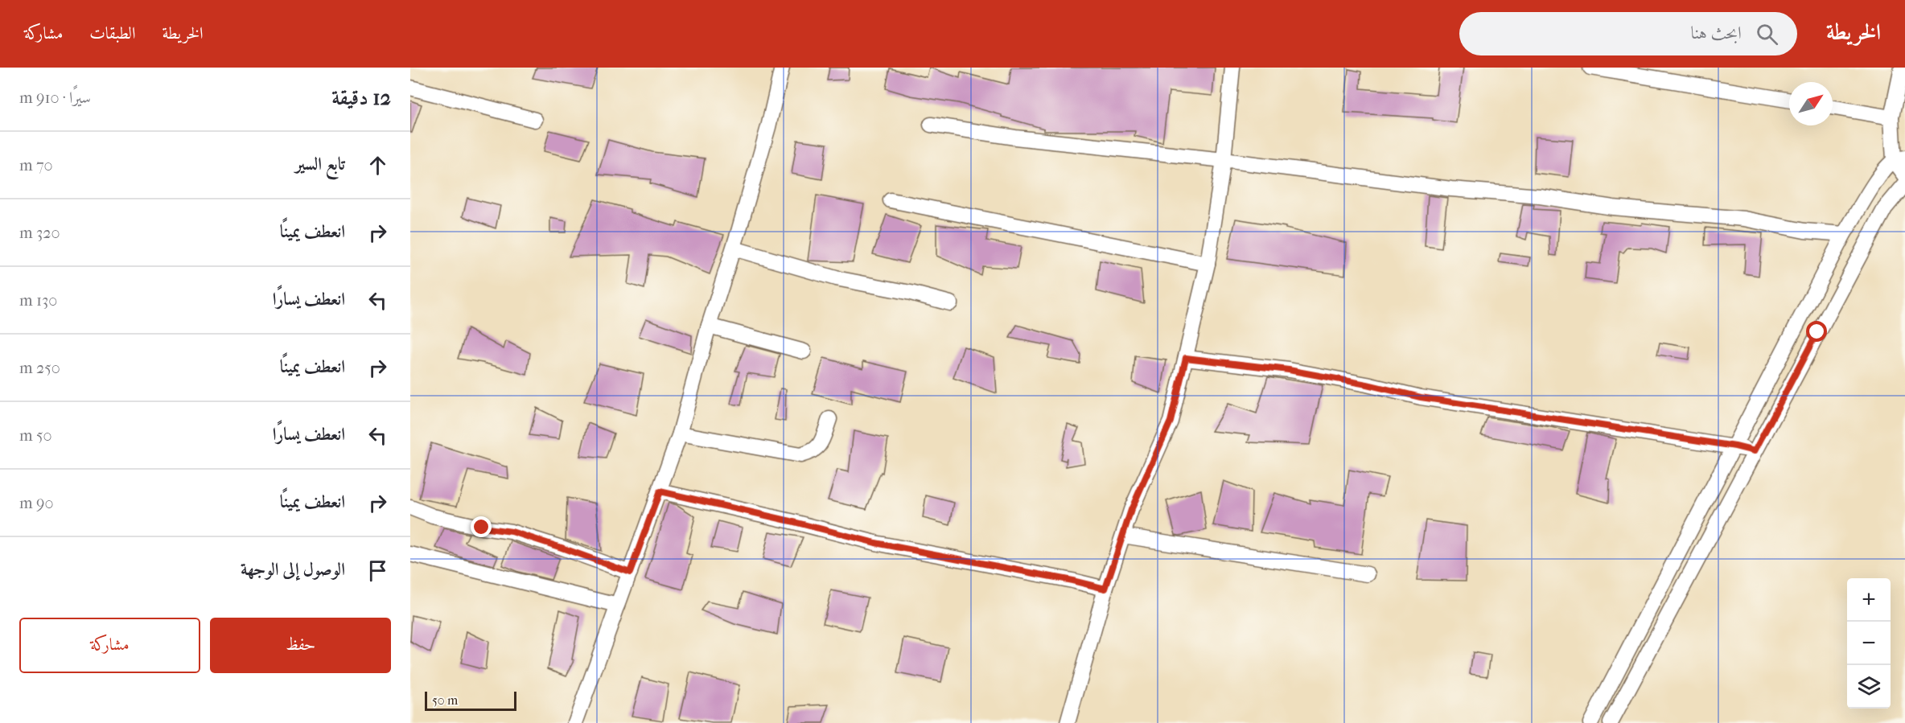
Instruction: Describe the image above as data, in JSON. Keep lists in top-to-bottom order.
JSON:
{
  "scale_bar": "50 m",
  "north": "top right",
  "page": {
    "header": "الخريطة",
    "search": "ابحث هنا",
    "nav": ["الخريطة", "الطبقات", "مشاركة"],
    "heading": ["12 دقيقة", "سيرًا · 910 m"],
    "list": [
      ["تابع السير", "70 m"],
      ["انعطف يمينًا", "320 m"],
      ["انعطف يسارًا", "130 m"],
      ["انعطف يمينًا", "250 m"],
      ["انعطف يسارًا", "50 m"],
      ["انعطف يمينًا", "90 m"],
      "الوصول إلى الوجهة"
    ],
    "map_buttons": ["+", "−"],
    "buttons": ["حفظ", "مشاركة"],
    "scale": "50 m"
  }
}
